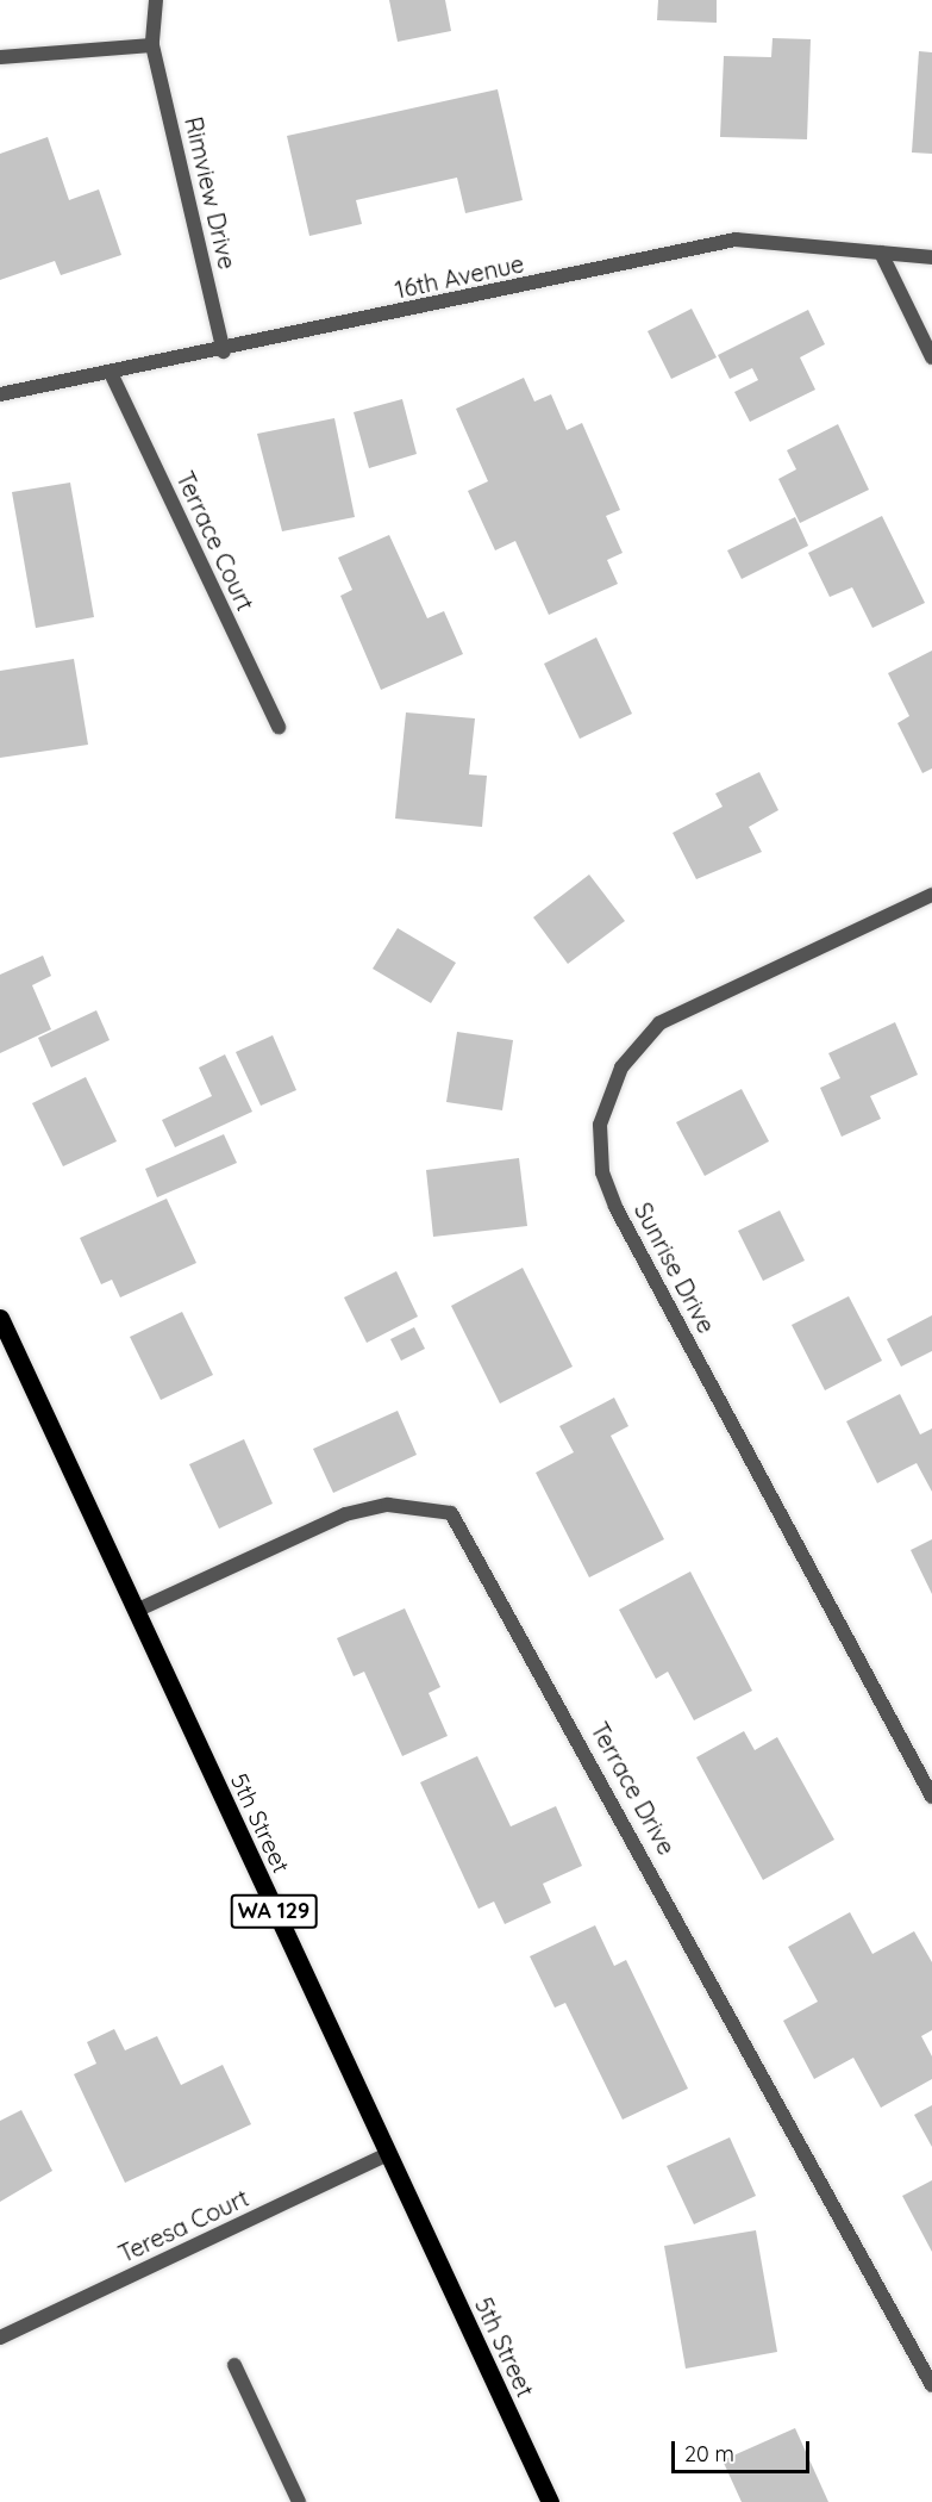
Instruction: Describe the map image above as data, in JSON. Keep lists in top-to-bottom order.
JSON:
{
  "streets": {
    "main road": ["5th Street", "WA 129"],
    "street": [
      "Rimview Drive",
      "16th Avenue",
      "Terrace Court",
      "Sunrise Drive",
      "Terrace Drive",
      "Teresa Court"
    ]
  },
  "crossings": [
    ["Rimview Drive", "16th Avenue"],
    ["16th Avenue", "Terrace Court"],
    ["Terrace Drive", "5th Street"],
    ["5th Street", "Teresa Court"]
  ],
  "scale_bar": "20 m"
}
